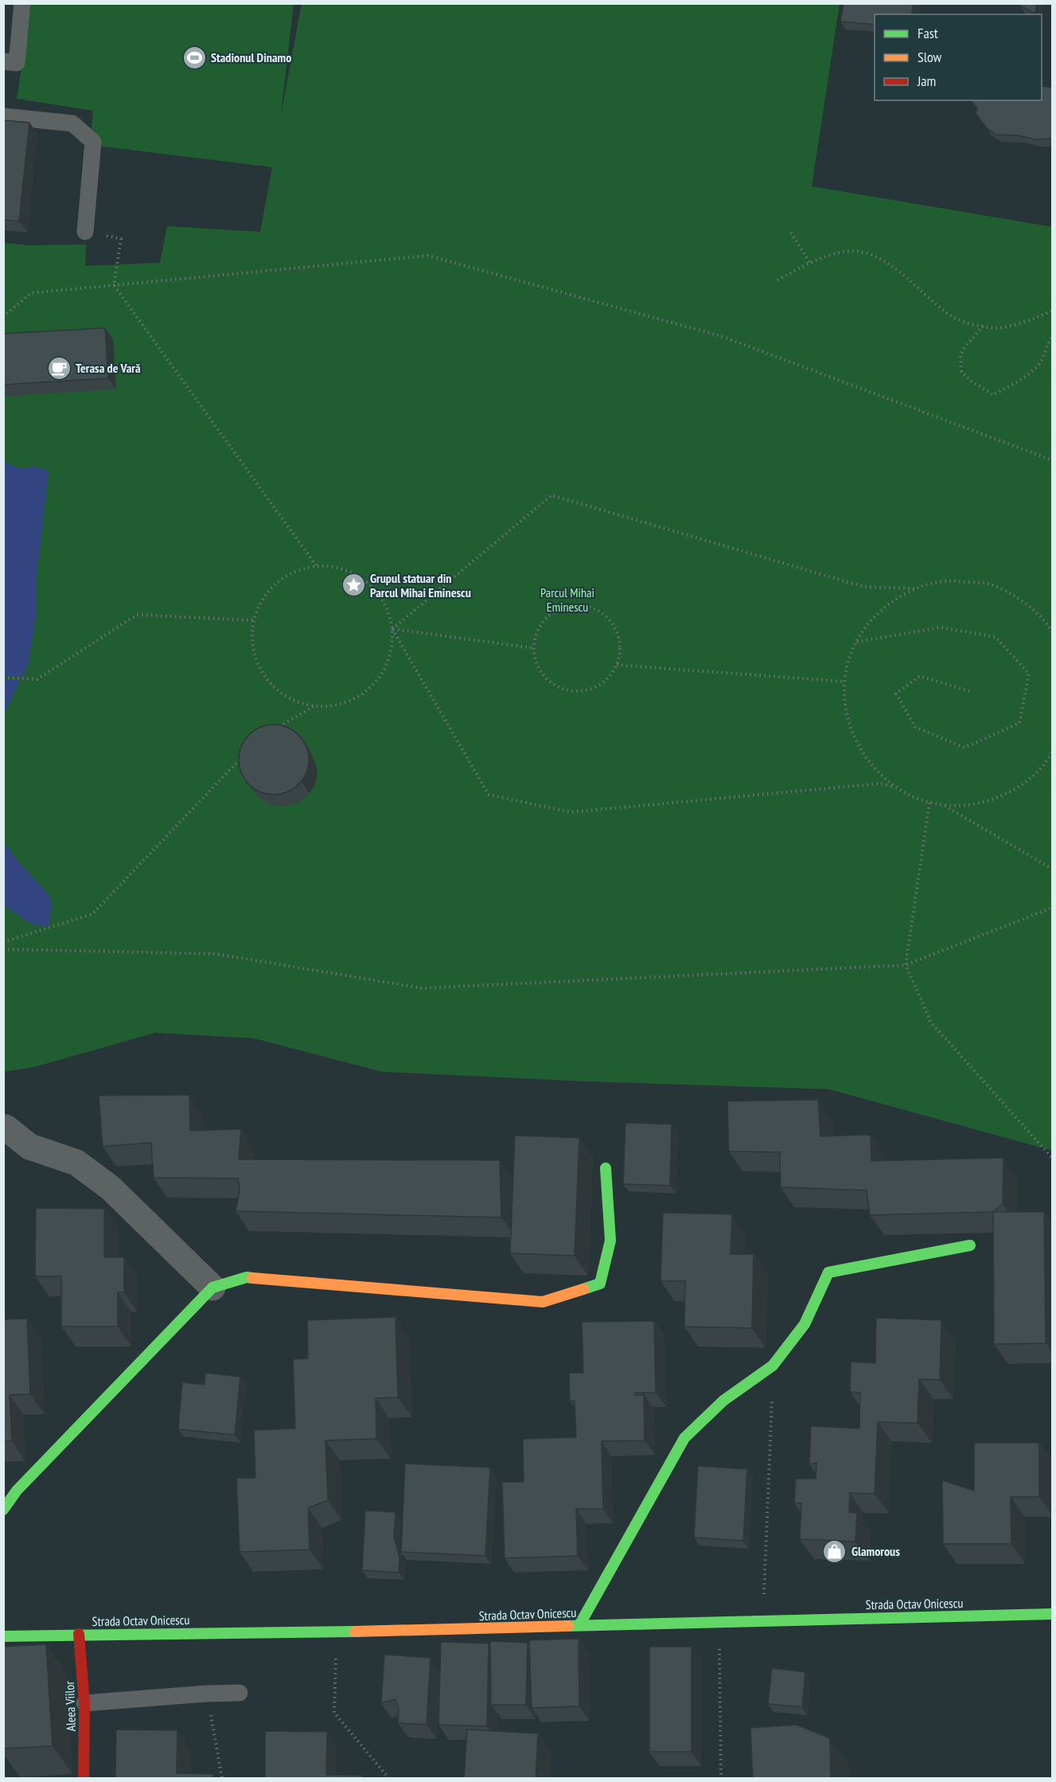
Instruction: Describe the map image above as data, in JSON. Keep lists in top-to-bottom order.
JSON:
{
  "streets": {
    "street": ["Strada Octav Onicescu", "Aleea Viilor"]
  },
  "crossings": [
    ["Strada Octav Onicescu", "Aleea Viilor"]
  ],
  "parks": ["Parcul Mihai Eminescu"],
  "places": {
    "sports": ["Stadionul Dinamo"],
    "cafe": ["Terasa de Vară"],
    "place": ["Grupul statuar din Parcul Mihai Eminescu"],
    "shop": ["Glamorous"]
  },
  "legend": ["Fast", "Slow", "Jam"]
}
